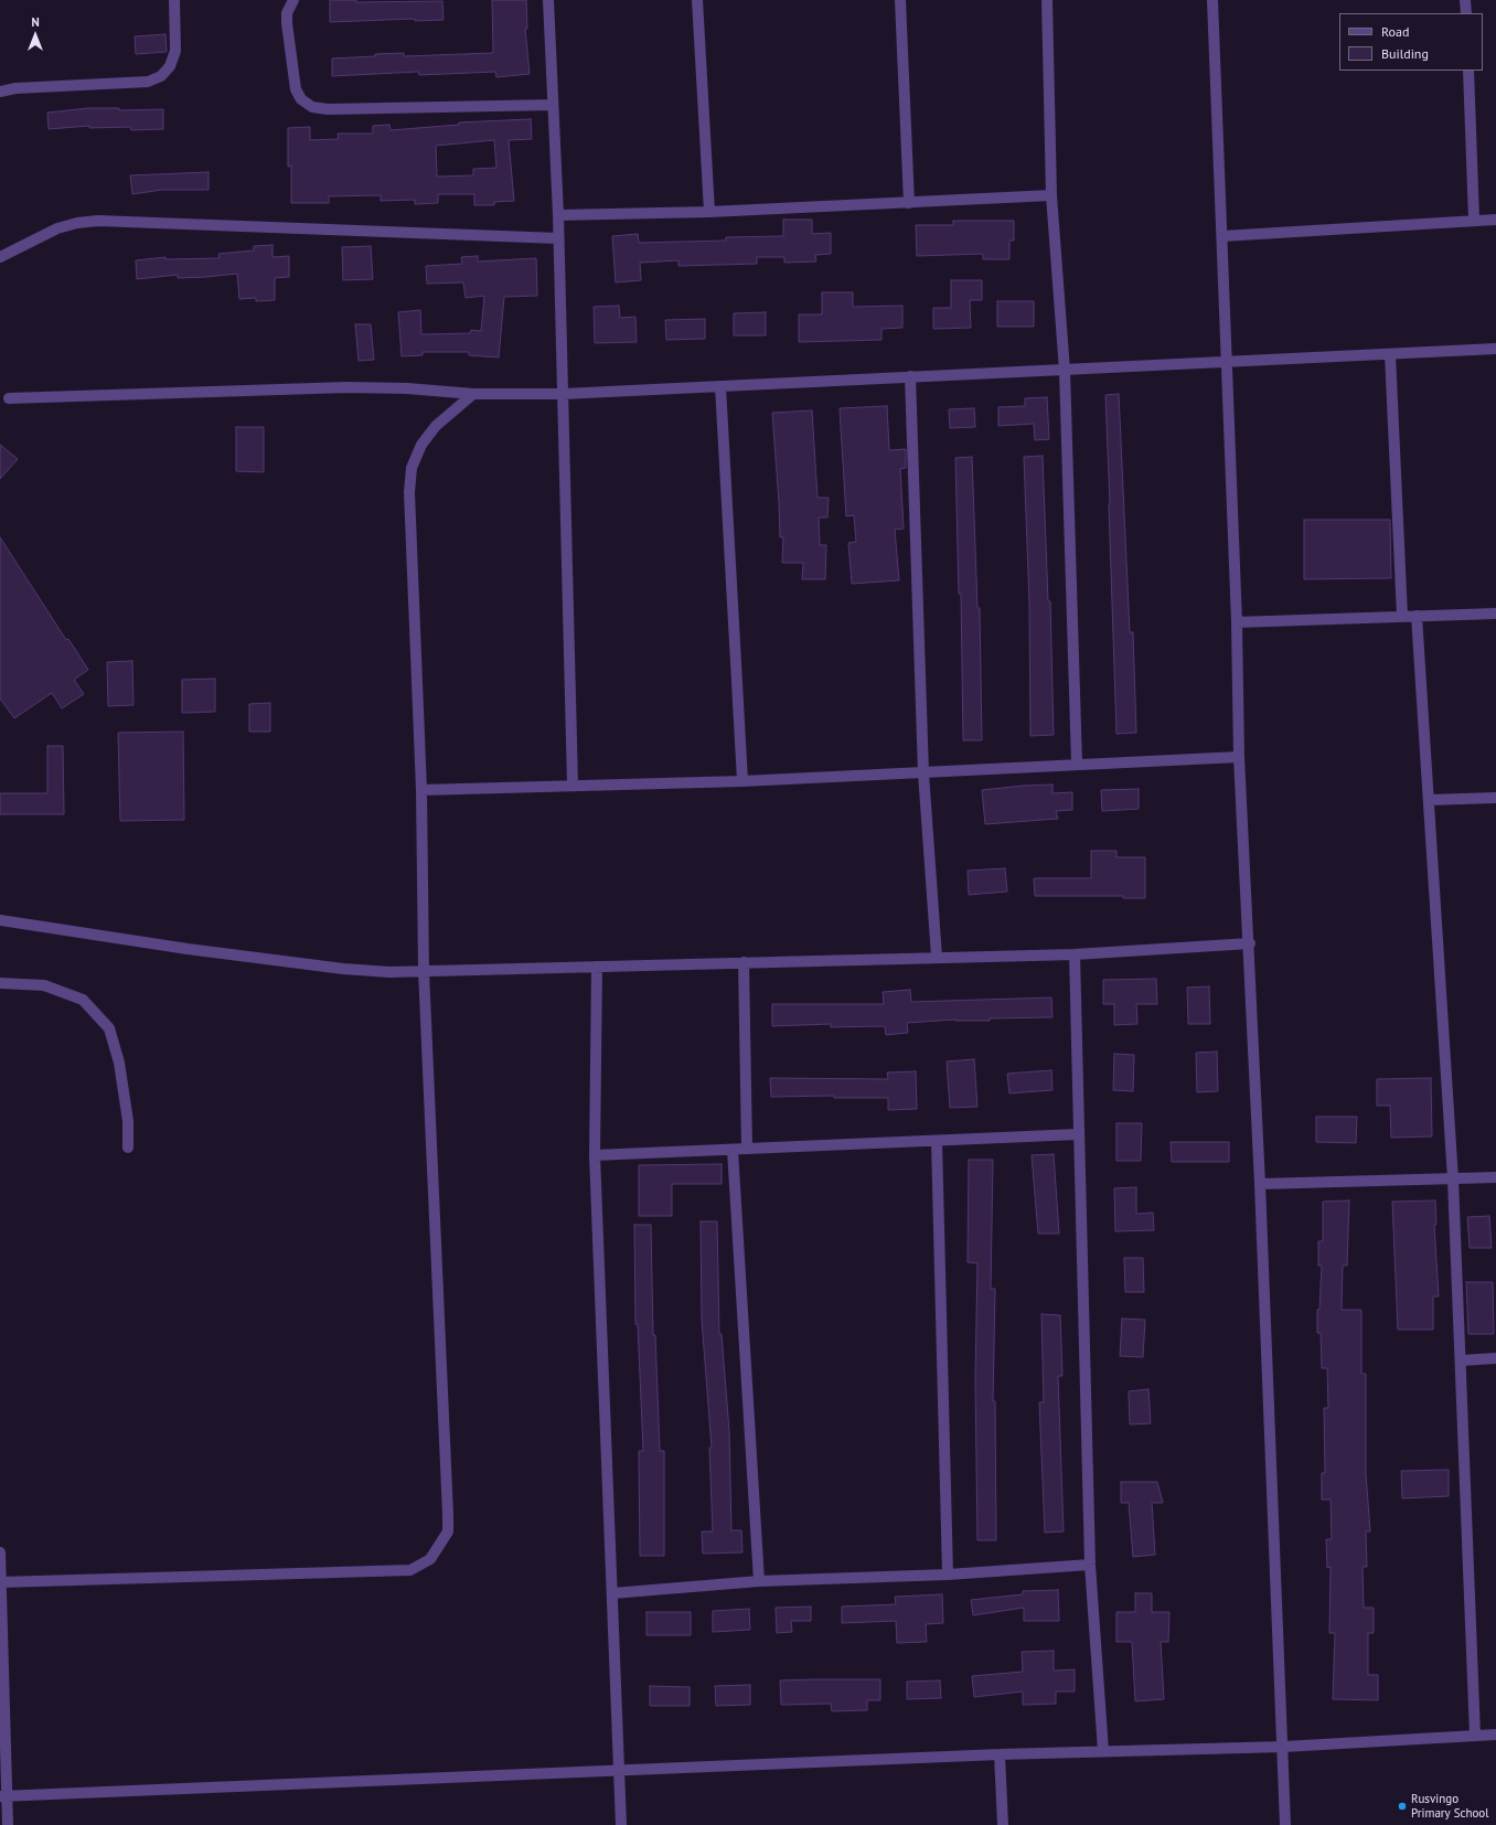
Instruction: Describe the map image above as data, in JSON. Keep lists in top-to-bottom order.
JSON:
{
  "places": ["Rusvingo Primary School"],
  "legend": ["Road", "Building"],
  "north": "top"
}
